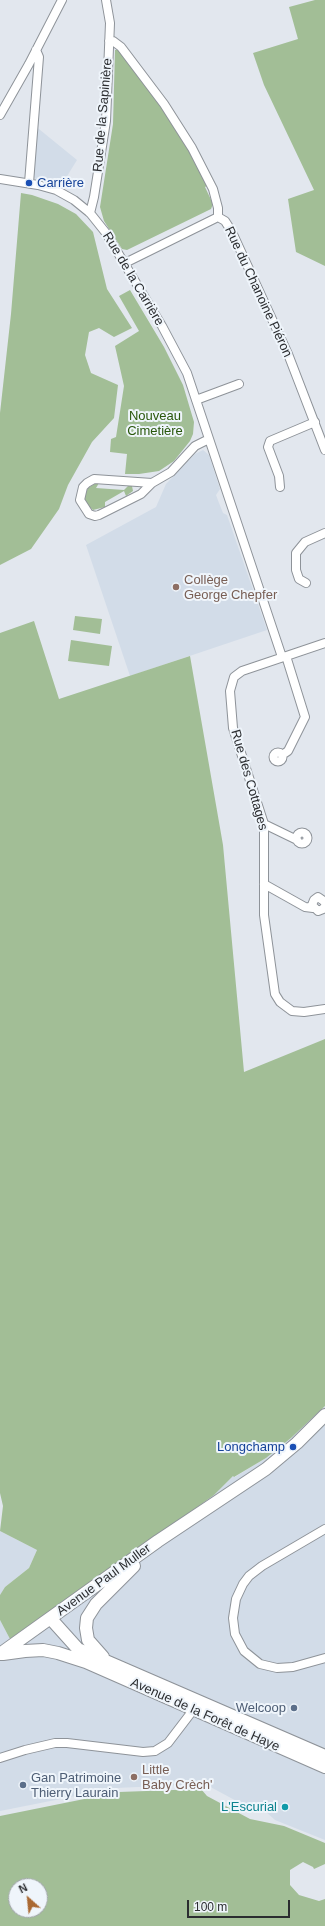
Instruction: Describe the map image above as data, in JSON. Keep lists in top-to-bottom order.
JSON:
{
  "streets": {
    "street": [
      "Rue de la Sapinière",
      "Rue de la Carrière",
      "Rue du Chanoine Piéron",
      "Rue des Cottages",
      "Avenue Paul Muller",
      "Avenue de la Forêt de Haye"
    ]
  },
  "crossings": [
    ["Rue de la Sapinière", "Rue de la Carrière"],
    ["Rue de la Sapinière", "Rue du Chanoine Piéron"],
    ["Rue de la Carrière", "Rue des Cottages"],
    ["Avenue Paul Muller", "Avenue de la Forêt de Haye"]
  ],
  "parks": ["Nouveau Cimetière"],
  "places": [
    "Carrière",
    "Collège George Chepfer",
    "Longchamp",
    "Welcoop",
    "Little Baby Crèch'",
    "Gan Patrimoine Thierry Laurain",
    "L'Escurial"
  ],
  "scale_bar": "100 m",
  "north": "top left"
}
